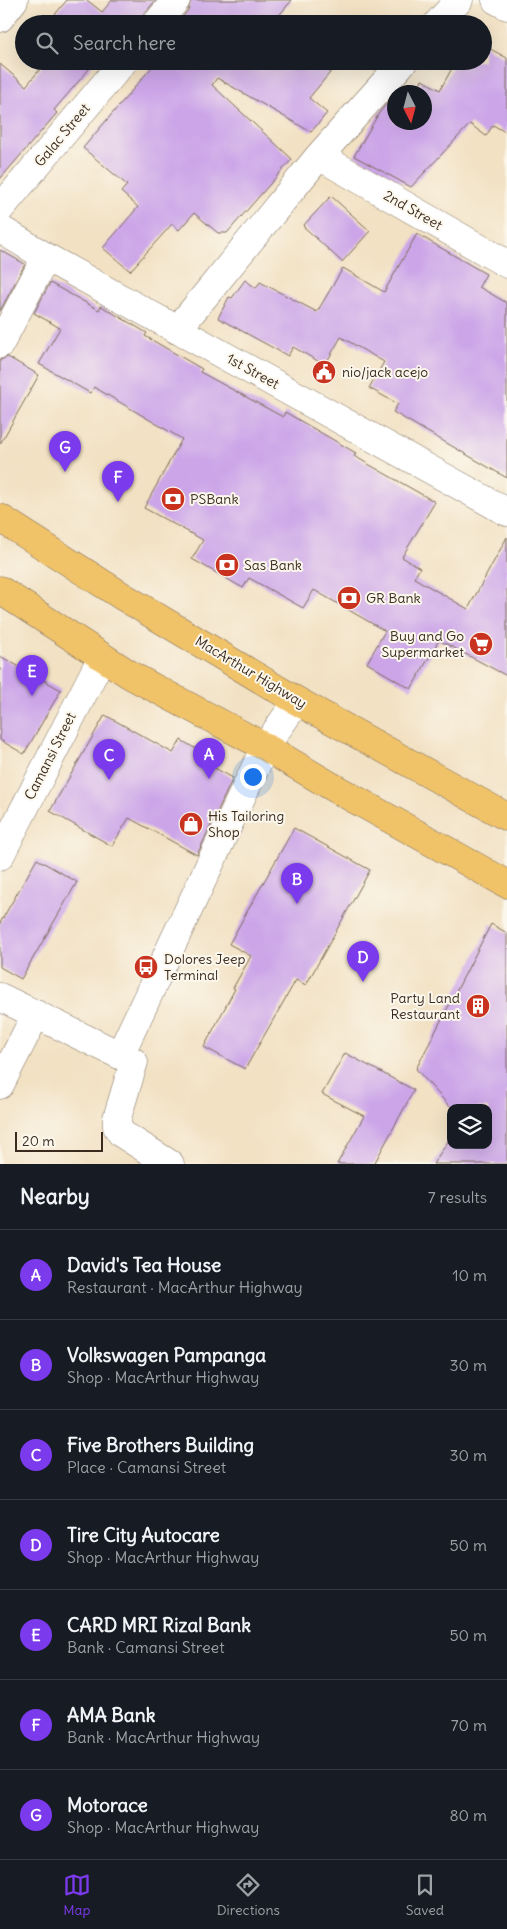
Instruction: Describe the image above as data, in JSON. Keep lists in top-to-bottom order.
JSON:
{
  "streets": {
    "highway": ["MacArthur Highway"],
    "street": [
      "Galac Street",
      "2nd Street",
      "1st Street",
      "Camansi Street"
    ]
  },
  "places": {
    "public building": ["nio/jack acejo"],
    "bank": ["PSBank", "Sas Bank", "GR Bank"],
    "supermarket": ["Buy and Go Supermarket"],
    "shop": ["His Tailoring Shop"],
    "bus stop": ["Dolores Jeep Terminal"],
    "building": ["Party Land Restaurant"]
  },
  "scale_bar": "20 m",
  "north": "bottom",
  "page": {
    "search": "Search here",
    "pins": [
      "G",
      "F",
      "E",
      "A",
      "C",
      "B",
      "D"
    ],
    "scale": "20 m",
    "heading": ["Nearby", "7 results"],
    "list": [
      {
        "mark": "A",
        "name": "David's Tea House",
        "note": "Restaurant · MacArthur Highway",
        "value": "10 m"
      },
      {
        "mark": "B",
        "name": "Volkswagen Pampanga",
        "note": "Shop · MacArthur Highway",
        "value": "30 m"
      },
      {
        "mark": "C",
        "name": "Five Brothers Building",
        "note": "Place · Camansi Street",
        "value": "30 m"
      },
      {
        "mark": "D",
        "name": "Tire City Autocare",
        "note": "Shop · MacArthur Highway",
        "value": "50 m"
      },
      {
        "mark": "E",
        "name": "CARD MRI Rizal Bank",
        "note": "Bank · Camansi Street",
        "value": "50 m"
      },
      {
        "mark": "F",
        "name": "AMA Bank",
        "note": "Bank · MacArthur Highway",
        "value": "70 m"
      },
      {
        "mark": "G",
        "name": "Motorace",
        "note": "Shop · MacArthur Highway",
        "value": "80 m"
      }
    ],
    "nav": ["Map", "Directions", "Saved"]
  }
}
